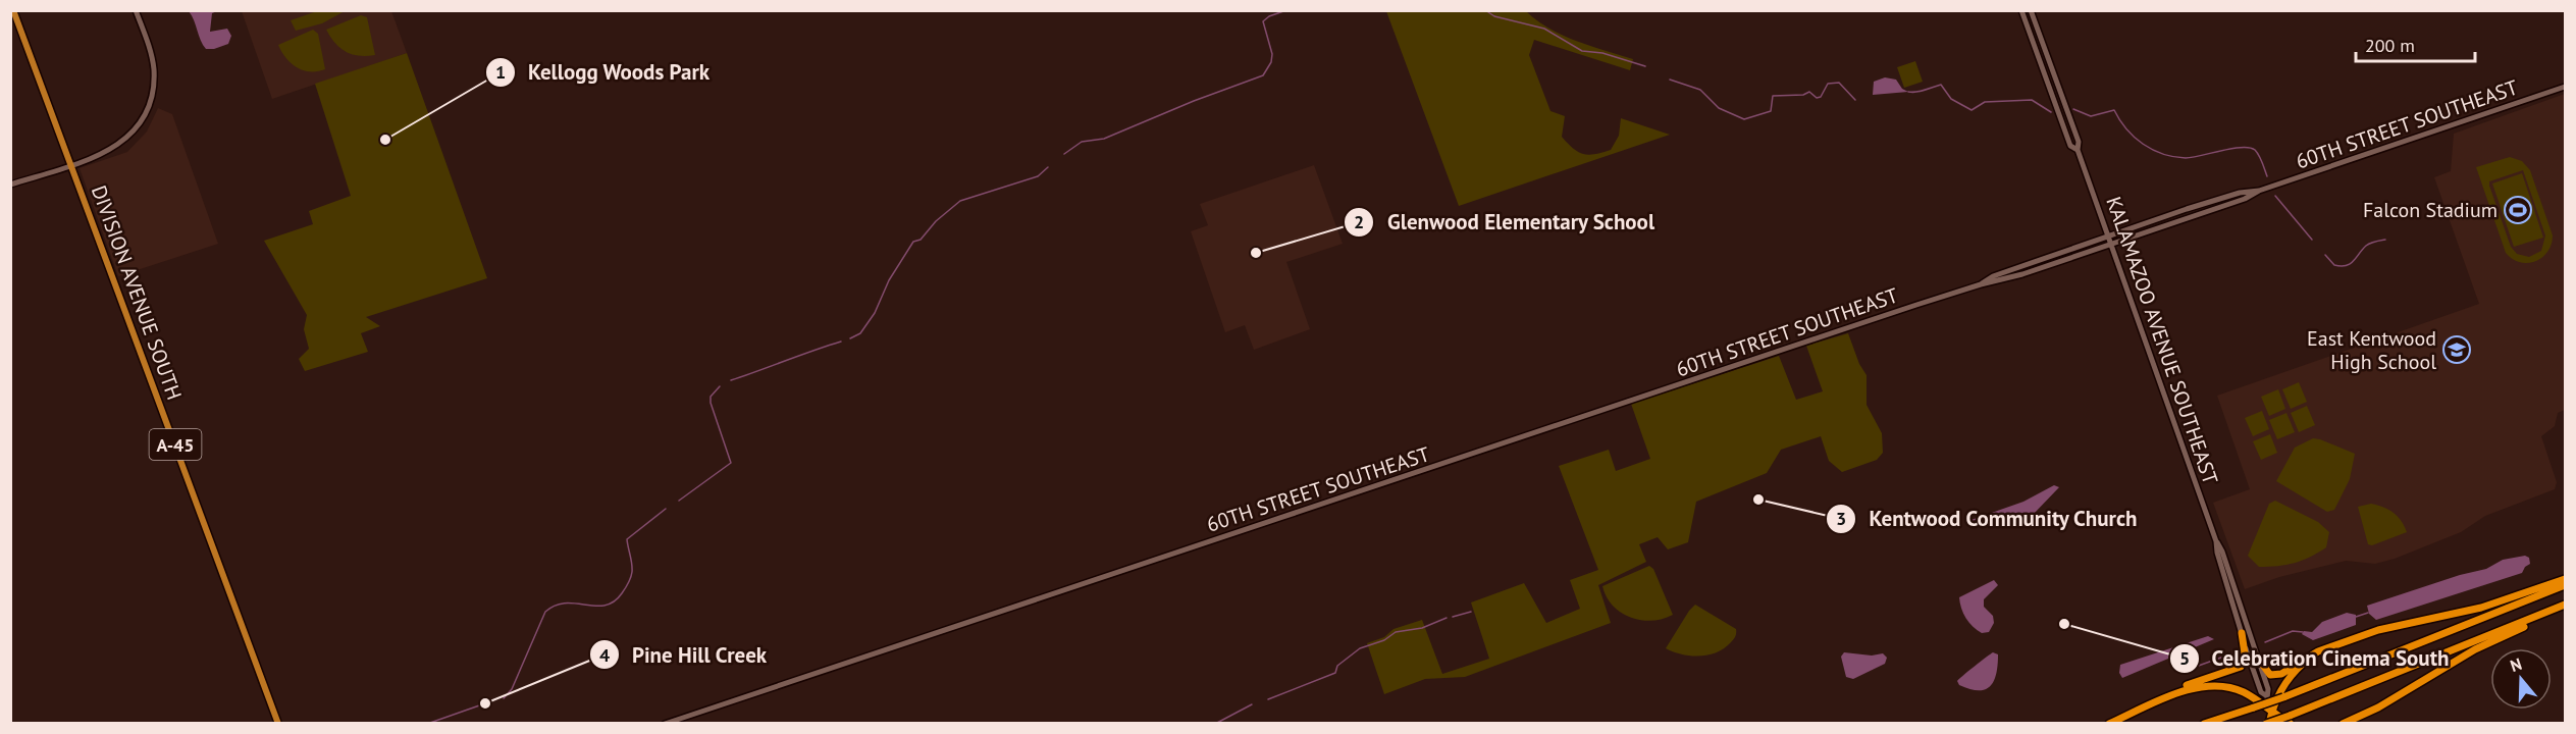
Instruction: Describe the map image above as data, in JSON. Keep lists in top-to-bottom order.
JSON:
{
  "streets": {
    "main road": [
      "60TH STREET SOUTHEAST",
      "DIVISION AVENUE SOUTH",
      "KALAMAZOO AVENUE SOUTHEAST",
      "A-45"
    ]
  },
  "crossings": [
    ["60TH STREET SOUTHEAST", "KALAMAZOO AVENUE SOUTHEAST"]
  ],
  "places": {
    "other": [
      "Kellogg Woods Park",
      "Glenwood Elementary School",
      "Kentwood Community Church",
      "Celebration Cinema South",
      "Pine Hill Creek"
    ],
    "sports": ["Falcon Stadium"],
    "school or university": ["East Kentwood High School"]
  },
  "scale_bar": "200 m",
  "north": "top"
}
